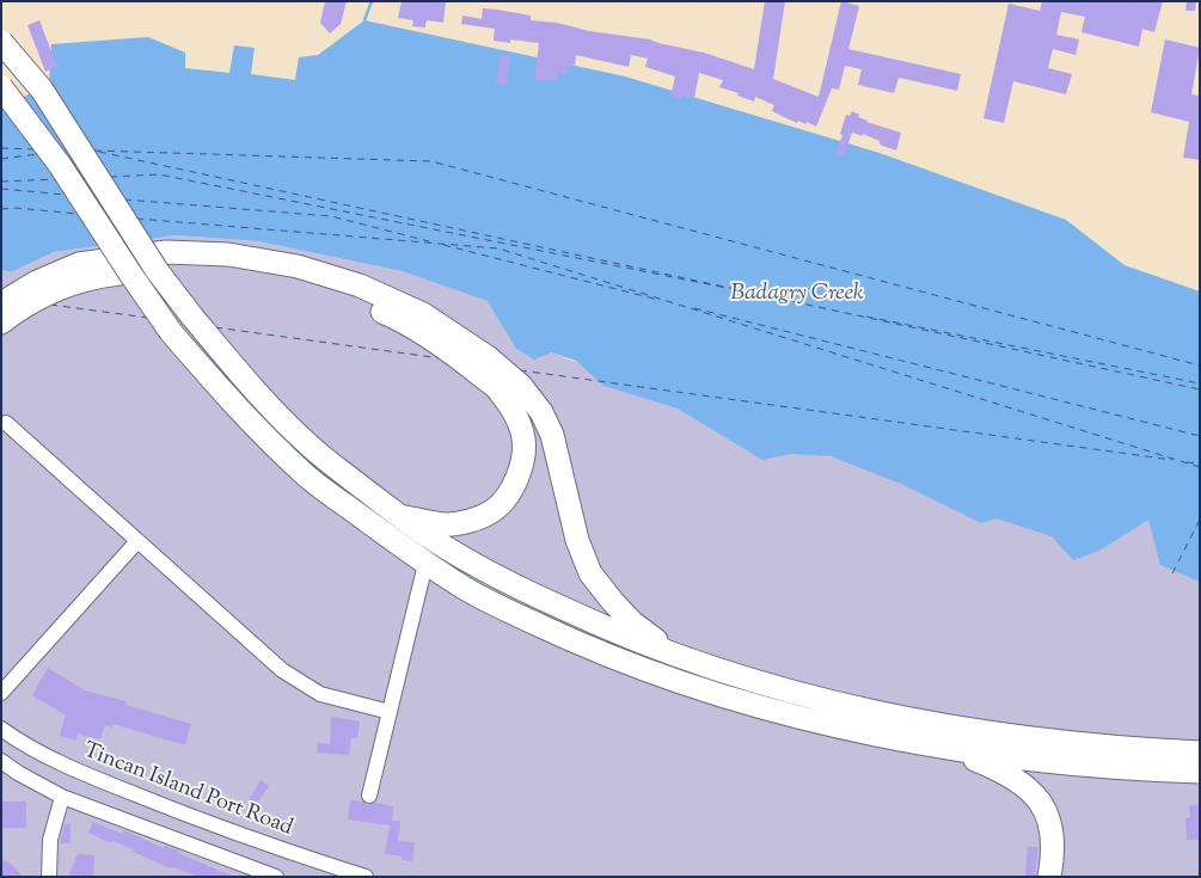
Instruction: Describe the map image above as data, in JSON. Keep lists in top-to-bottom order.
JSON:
{
  "streets": {
    "street": ["Tincan Island Port Road"]
  },
  "water": ["Badagry Creek"]
}
